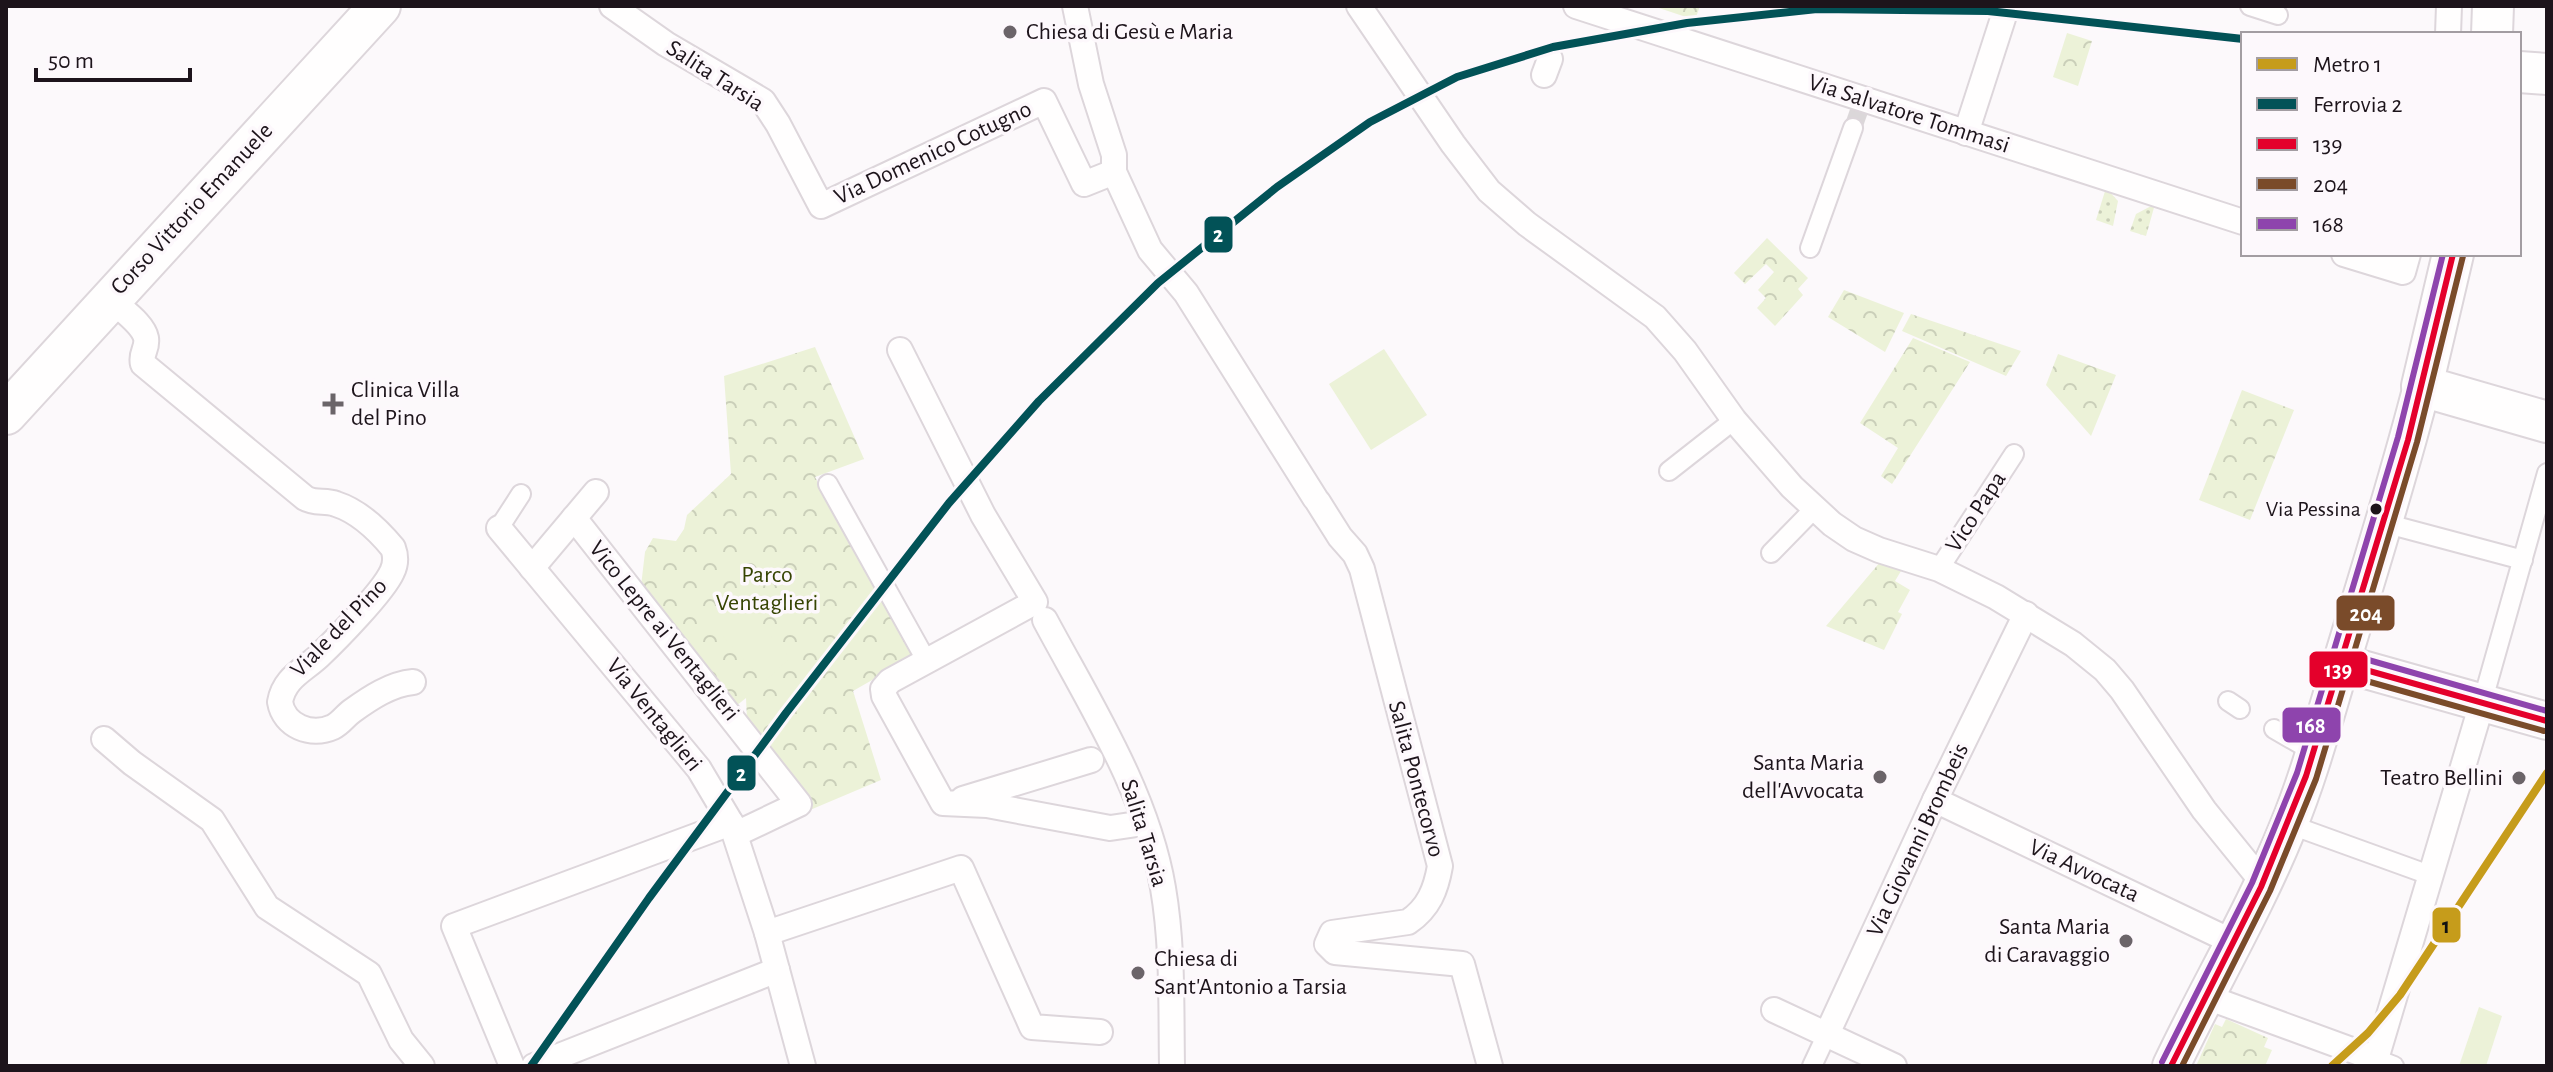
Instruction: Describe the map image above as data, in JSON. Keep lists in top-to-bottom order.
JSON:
{
  "streets": {
    "main road": ["Corso Vittorio Emanuele"],
    "street": [
      "Salita Tarsia",
      "Via Salvatore Tommasi",
      "Via Domenico Cotugno",
      "Vico Papa",
      "Viale del Pino",
      "Vico Lepre ai Ventaglieri",
      "Via Ventaglieri",
      "Salita Pontecorvo",
      "Via Giovanni Brombeis",
      "Via Avvocata"
    ]
  },
  "crossings": [
    ["Salita Tarsia", "Via Domenico Cotugno"],
    ["Via Domenico Cotugno", "Salita Pontecorvo"],
    ["Corso Vittorio Emanuele", "Viale del Pino"],
    ["Vico Lepre ai Ventaglieri", "Via Ventaglieri"],
    ["Via Giovanni Brombeis", "Via Avvocata"]
  ],
  "parks": ["Parco Ventaglieri"],
  "places": {
    "other": [
      "Chiesa di Gesù e Maria",
      "Via Pessina",
      "Santa Maria dell'Avvocata",
      "Teatro Bellini",
      "Santa Maria di Caravaggio",
      "Chiesa di Sant'Antonio a Tarsia"
    ],
    "health": ["Clinica Villa del Pino"]
  },
  "lines": [
    "rail line 2",
    "transit line 139",
    "transit line 204",
    "transit line 168",
    "metro line 1"
  ],
  "legend": [
    "Metro 1",
    "Ferrovia 2",
    "139",
    "204",
    "168"
  ],
  "scale_bar": "50 m"
}
